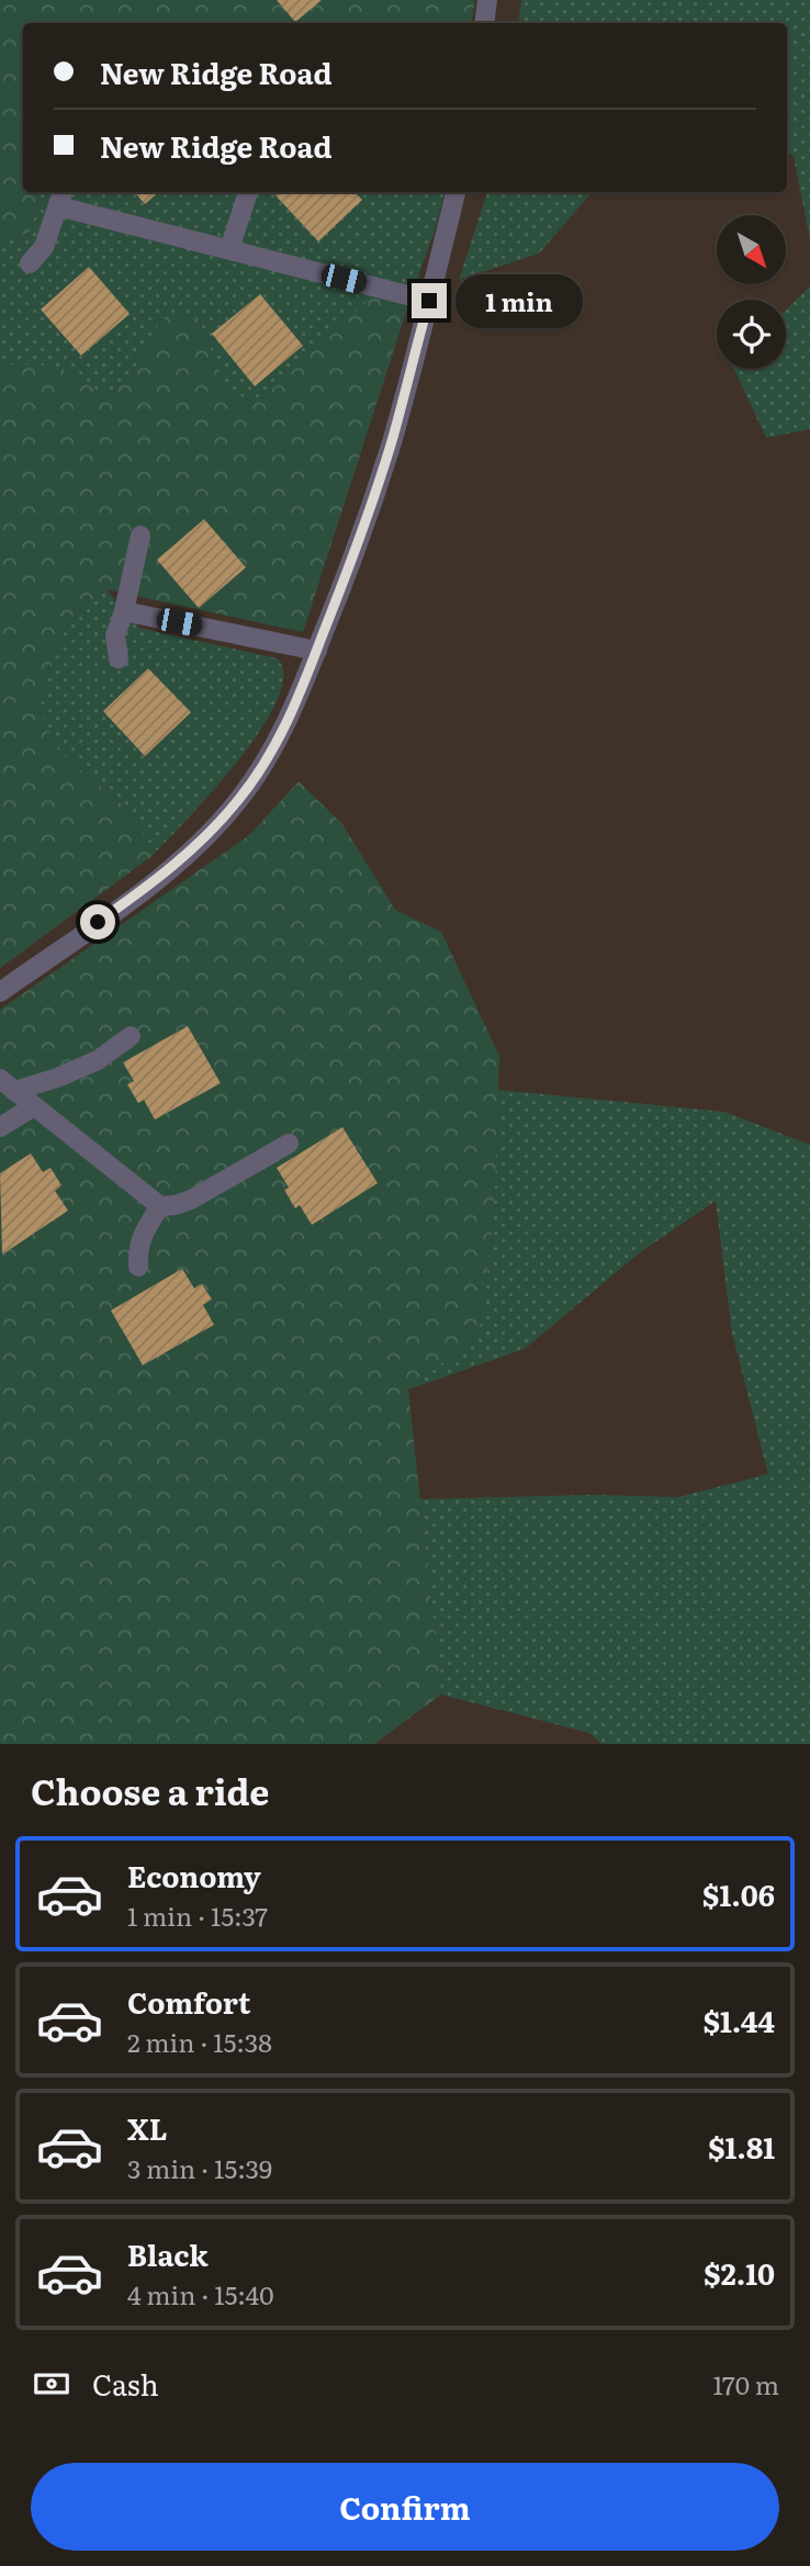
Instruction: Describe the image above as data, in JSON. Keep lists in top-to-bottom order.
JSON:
{
  "north": "bottom right",
  "page": {
    "banner": ["New Ridge Road", "New Ridge Road"],
    "bubble": "1 min",
    "heading": "Choose a ride",
    "list": [
      {
        "name": "Economy",
        "note": "1 min · 15:37",
        "value": "$1.06"
      },
      {
        "name": "Comfort",
        "note": "2 min · 15:38",
        "value": "$1.44"
      },
      {
        "name": "XL",
        "note": "3 min · 15:39",
        "value": "$1.81"
      },
      {
        "name": "Black",
        "note": "4 min · 15:40",
        "value": "$2.10"
      }
    ],
    "pay": ["Cash", "170 m"],
    "buttons": "Confirm"
  }
}
